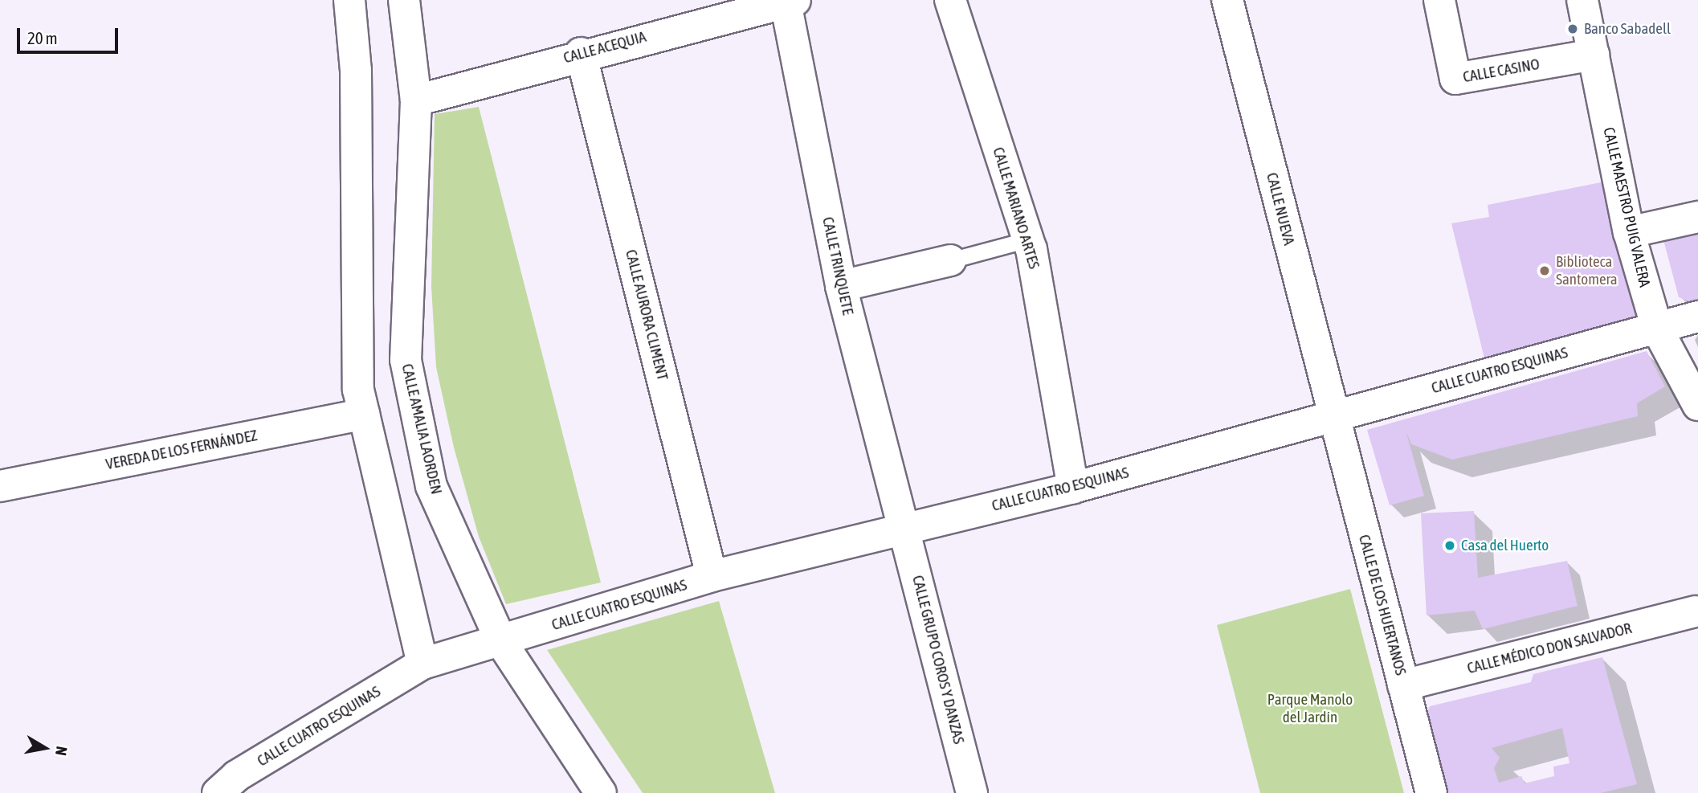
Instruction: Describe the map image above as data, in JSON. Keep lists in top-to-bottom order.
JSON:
{
  "streets": {
    "street": [
      "CALLE ACEQUIA",
      "CALLE CASINO",
      "CALLE MAESTRO PUIG VALERA",
      "CALLE MARIANO ARTES",
      "CALLE NUEVA",
      "CALLE TRINQUETE",
      "CALLE AURORA CLIMENT",
      "CALLE CUATRO ESQUINAS",
      "CALLE AMALIA LAORDEN",
      "VEREDA DE LOS FERNÁNDEZ",
      "CALLE DE LOS HUERTANOS",
      "CALLE MÉDICO DON SALVADOR",
      "CALLE GRUPO COROS Y DANZAS"
    ]
  },
  "crossings": [
    ["CALLE ACEQUIA", "CALLE TRINQUETE"],
    ["CALLE ACEQUIA", "CALLE AURORA CLIMENT"],
    ["CALLE ACEQUIA", "CALLE AMALIA LAORDEN"],
    ["CALLE CASINO", "CALLE MAESTRO PUIG VALERA"],
    ["CALLE MAESTRO PUIG VALERA", "CALLE CUATRO ESQUINAS"],
    ["CALLE MARIANO ARTES", "CALLE CUATRO ESQUINAS"],
    ["CALLE NUEVA", "CALLE CUATRO ESQUINAS"],
    ["CALLE NUEVA", "CALLE DE LOS HUERTANOS"],
    ["CALLE TRINQUETE", "CALLE CUATRO ESQUINAS"],
    ["CALLE TRINQUETE", "CALLE GRUPO COROS Y DANZAS"],
    ["CALLE AURORA CLIMENT", "CALLE CUATRO ESQUINAS"],
    ["CALLE CUATRO ESQUINAS", "CALLE AMALIA LAORDEN"],
    ["CALLE CUATRO ESQUINAS", "CALLE DE LOS HUERTANOS"],
    ["CALLE CUATRO ESQUINAS", "CALLE GRUPO COROS Y DANZAS"],
    ["CALLE DE LOS HUERTANOS", "CALLE MÉDICO DON SALVADOR"]
  ],
  "parks": ["Parque Manolo del Jardín"],
  "places": ["Banco Sabadell", "Biblioteca Santomera", "Casa del Huerto"],
  "scale_bar": "20 m",
  "north": "right"
}
